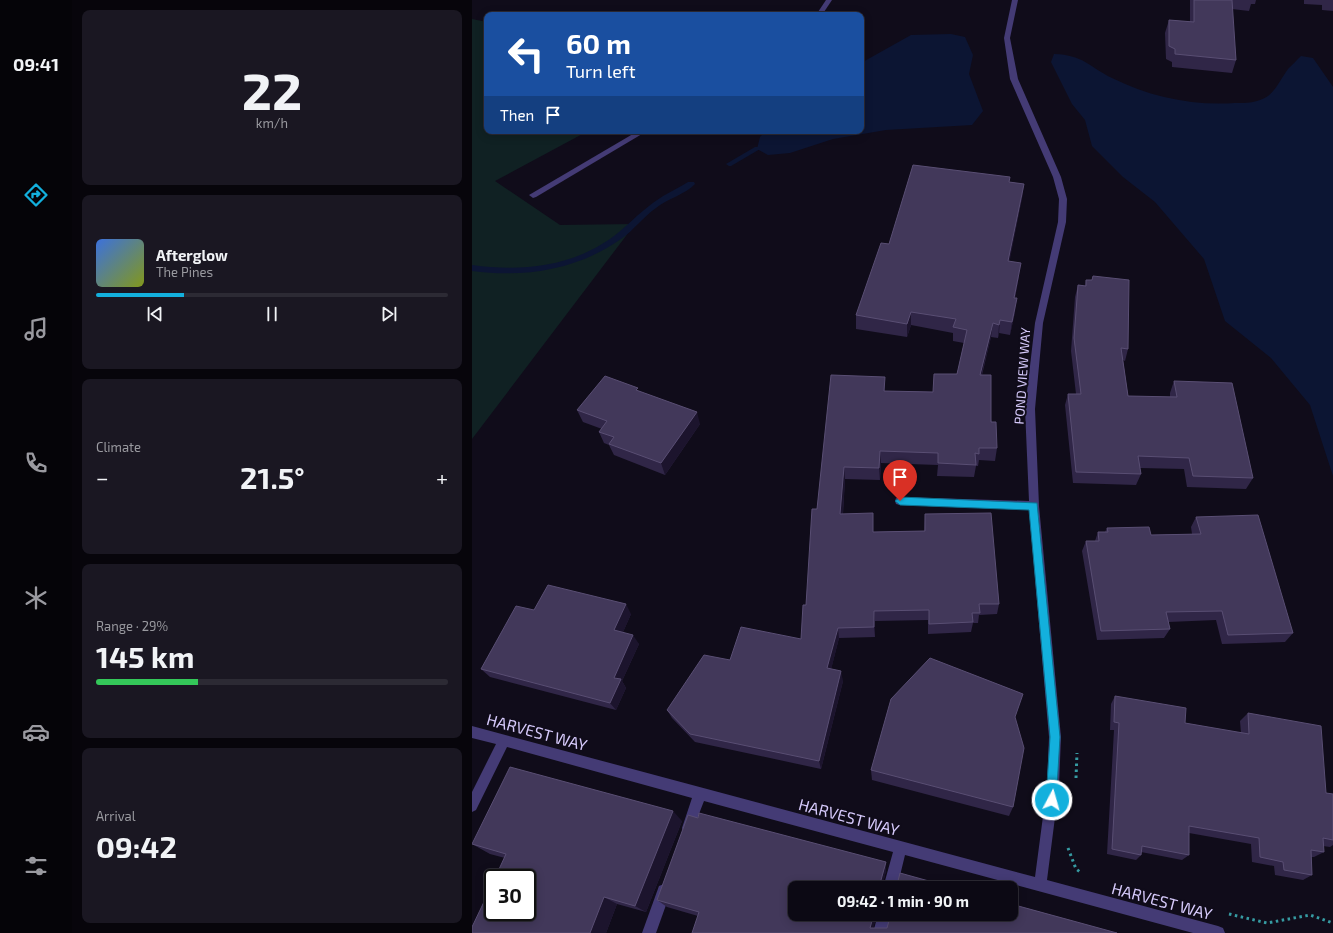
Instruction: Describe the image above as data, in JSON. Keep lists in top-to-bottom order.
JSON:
{
  "streets": {
    "street": ["POND VIEW WAY", "HARVEST WAY"]
  },
  "crossings": [
    ["POND VIEW WAY", "HARVEST WAY"]
  ],
  "page": {
    "tabs": "09:41",
    "tile": [
      ["22", "km/h"],
      "Climate",
      ["Range · 29%", "145 km"],
      ["Arrival", "09:42"]
    ],
    "turn": ["60 m", "Turn left"],
    "then": "Then",
    "song": ["Afterglow", "The Pines"],
    "heat": ["−", "21.5°", "+"],
    "limit": "30",
    "trip": "09:42 · 1 min · 90 m"
  }
}
